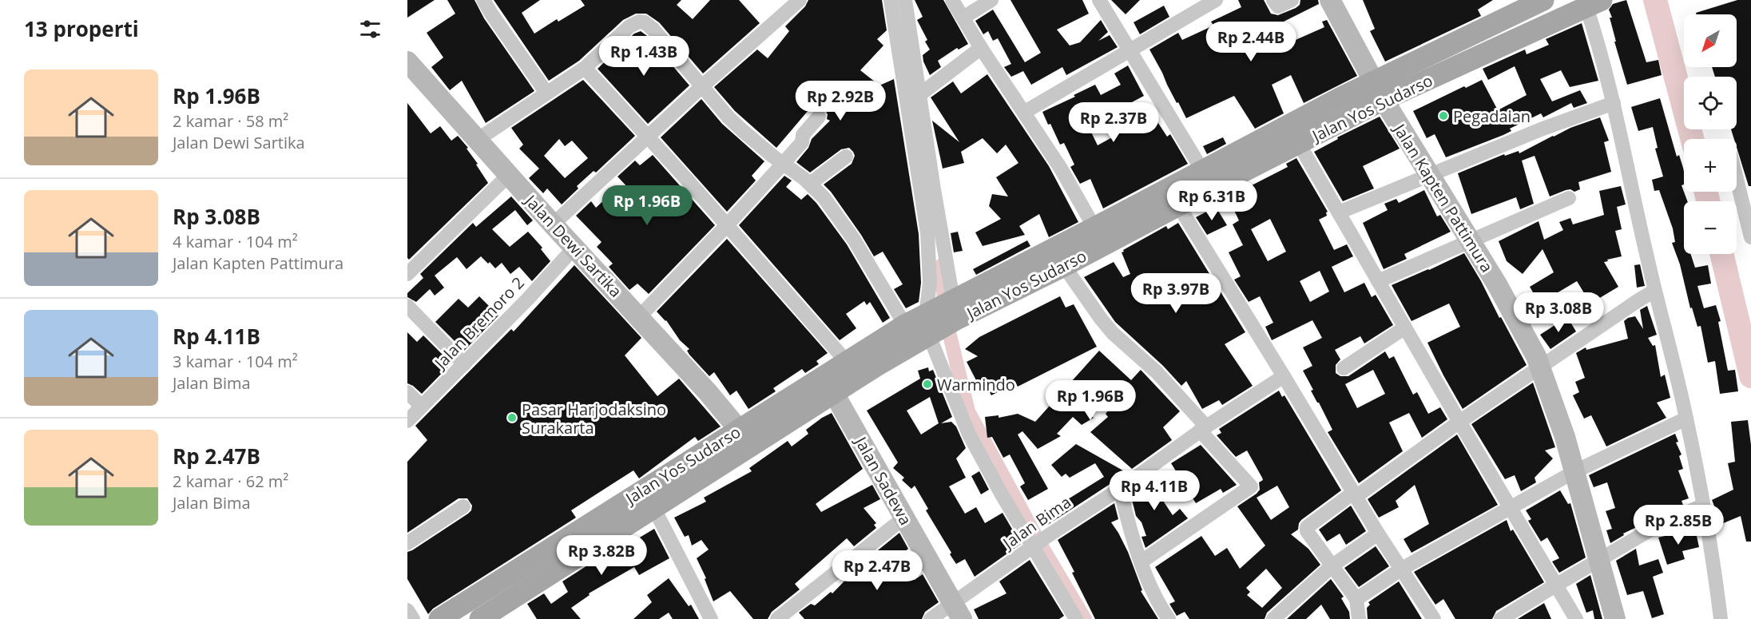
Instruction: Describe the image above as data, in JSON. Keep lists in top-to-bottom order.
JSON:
{
  "streets": {
    "main road": [
      "Jalan Yos Sudarso",
      "Jalan Kapten Pattimura",
      "Jalan Dewi Sartika",
      "Jalan Sadewa"
    ],
    "street": ["Jalan Bremoro 2", "Jalan Bima"]
  },
  "crossings": [
    ["Jalan Yos Sudarso", "Jalan Kapten Pattimura"],
    ["Jalan Yos Sudarso", "Jalan Dewi Sartika"],
    ["Jalan Yos Sudarso", "Jalan Sadewa"],
    ["Jalan Dewi Sartika", "Jalan Bremoro 2"],
    ["Jalan Sadewa", "Jalan Bima"]
  ],
  "places": ["Pegadaian", "Warmindo", "Pasar Harjodaksino Surakarta"],
  "north": "bottom left",
  "page": {
    "heading": "13 properti",
    "map_buttons": ["+", "−"],
    "price": [
      "Rp 2.44B",
      "Rp 1.43B",
      "Rp 2.92B",
      "Rp 2.37B",
      "Rp 6.31B",
      "Rp 1.96B",
      "Rp 3.97B",
      "Rp 3.08B",
      "Rp 1.96B",
      "Rp 4.11B",
      "Rp 2.85B",
      "Rp 3.82B",
      "Rp 2.47B"
    ],
    "list": [
      {
        "name": "Rp 1.96B",
        "note": "2 kamar · 58 m² · Jalan Dewi Sartika"
      },
      {
        "name": "Rp 3.08B",
        "note": "4 kamar · 104 m² · Jalan Kapten Pattimura"
      },
      {
        "name": "Rp 4.11B",
        "note": "3 kamar · 104 m² · Jalan Bima"
      },
      {
        "name": "Rp 2.47B",
        "note": "2 kamar · 62 m² · Jalan Bima"
      }
    ]
  }
}
